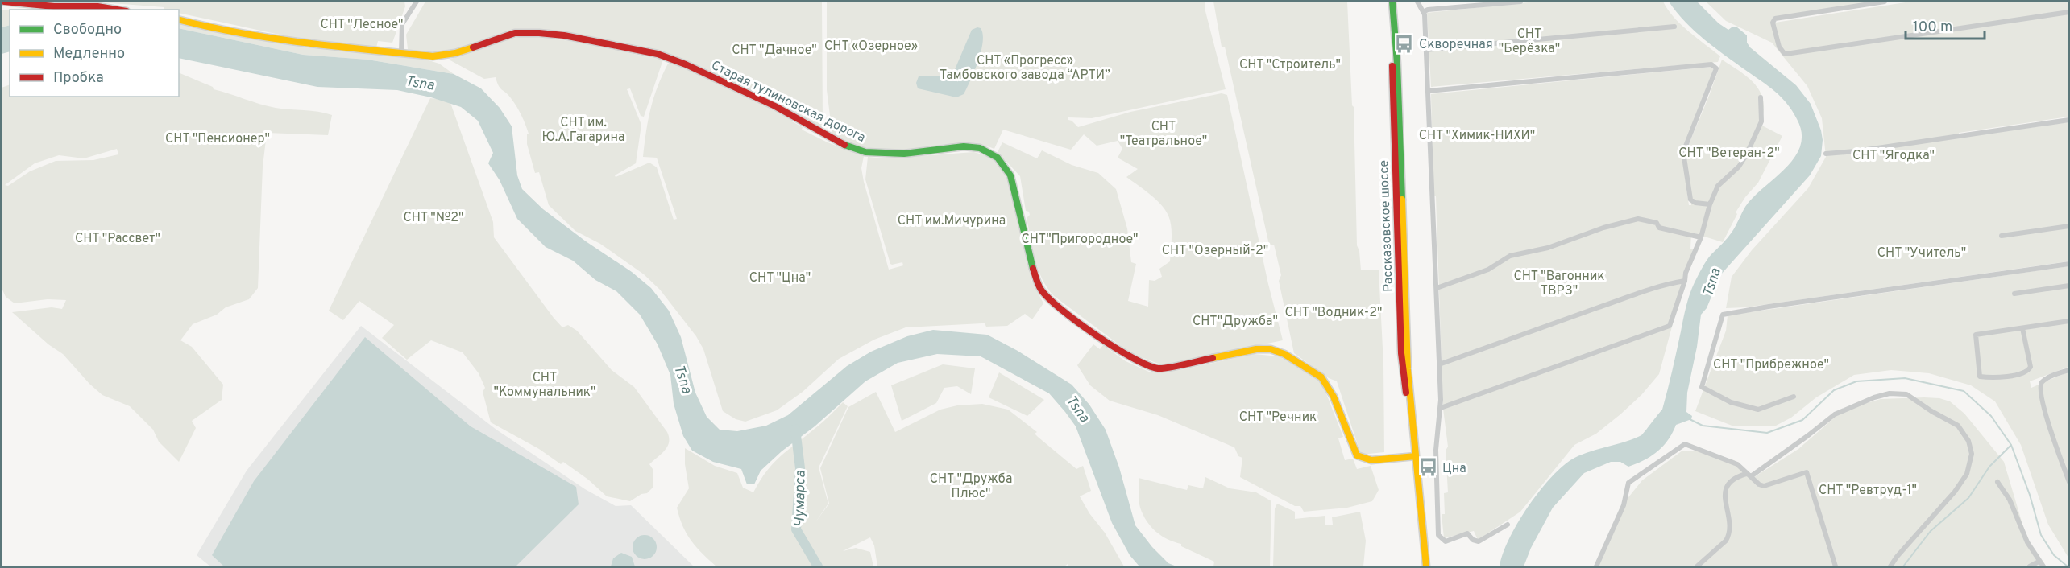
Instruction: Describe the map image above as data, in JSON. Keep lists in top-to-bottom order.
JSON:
{
  "streets": {
    "street": ["Старая тулиновская дорога", "Рассказовское шоссе"]
  },
  "crossings": [
    ["Старая тулиновская дорога", "Рассказовское шоссе"]
  ],
  "water": ["Tsna", "Чумарса"],
  "parks": [
    "СНТ \"Лесное\"",
    "СНТ \"Берёзка\"",
    "СНТ «Озерное»",
    "СНТ \"Дачное\"",
    "СНТ «Прогресс» Тамбовского завода “АРТИ”",
    "СНТ \"Строитель\"",
    "СНТ им. Ю.А.Гагарина",
    "СНТ \"Театральное\"",
    "СНТ \"Химик-НИХИ\"",
    "СНТ \"Пенсионер\"",
    "СНТ \"Ветеран-2\"",
    "СНТ \"Ягодка\"",
    "СНТ \"№2\"",
    "СНТ им.Мичурина",
    "СНТ \"Рассвет\"",
    "СНТ\"Пригородное\"",
    "СНТ \"Озерный-2\"",
    "СНТ \"Учитель\"",
    "СНТ \"Вагонник ТВРЗ\"",
    "СНТ \"Цна\"",
    "СНТ \"Водник-2\"",
    "СНТ\"Дружба\"",
    "СНТ \"Прибрежное\"",
    "СНТ \"Коммунальник\"",
    "СНТ \"Речник",
    "СНТ \"Дружба Плюс\"",
    "СНТ \"Ревтруд-1\""
  ],
  "places": {
    "bus stop": ["Скворечная", "Цна"]
  },
  "legend": ["Свободно", "Медленно", "Пробка"],
  "scale_bar": "100 m"
}
